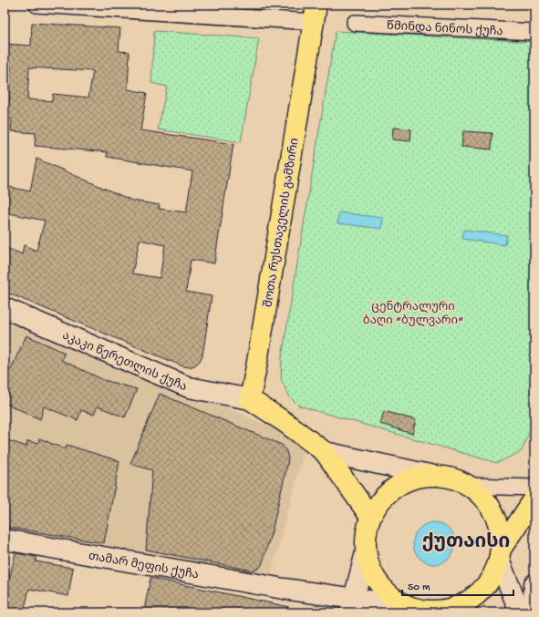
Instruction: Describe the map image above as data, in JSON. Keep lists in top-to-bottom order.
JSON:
{
  "streets": {
    "main road": ["შოთა რუსთაველის გამზირი", "აკაკი წერეთლის ქუჩა", "თამარ მეფის ქუჩა"],
    "street": ["წმინდა ნინოს ქუჩა"]
  },
  "crossings": [
    ["შოთა რუსთაველის გამზირი", "აკაკი წერეთლის ქუჩა"]
  ],
  "districts": ["ქუთაისი"],
  "parks": ["ცენტრალური ბაღი “ბულვარი“"],
  "scale_bar": "50 m"
}
